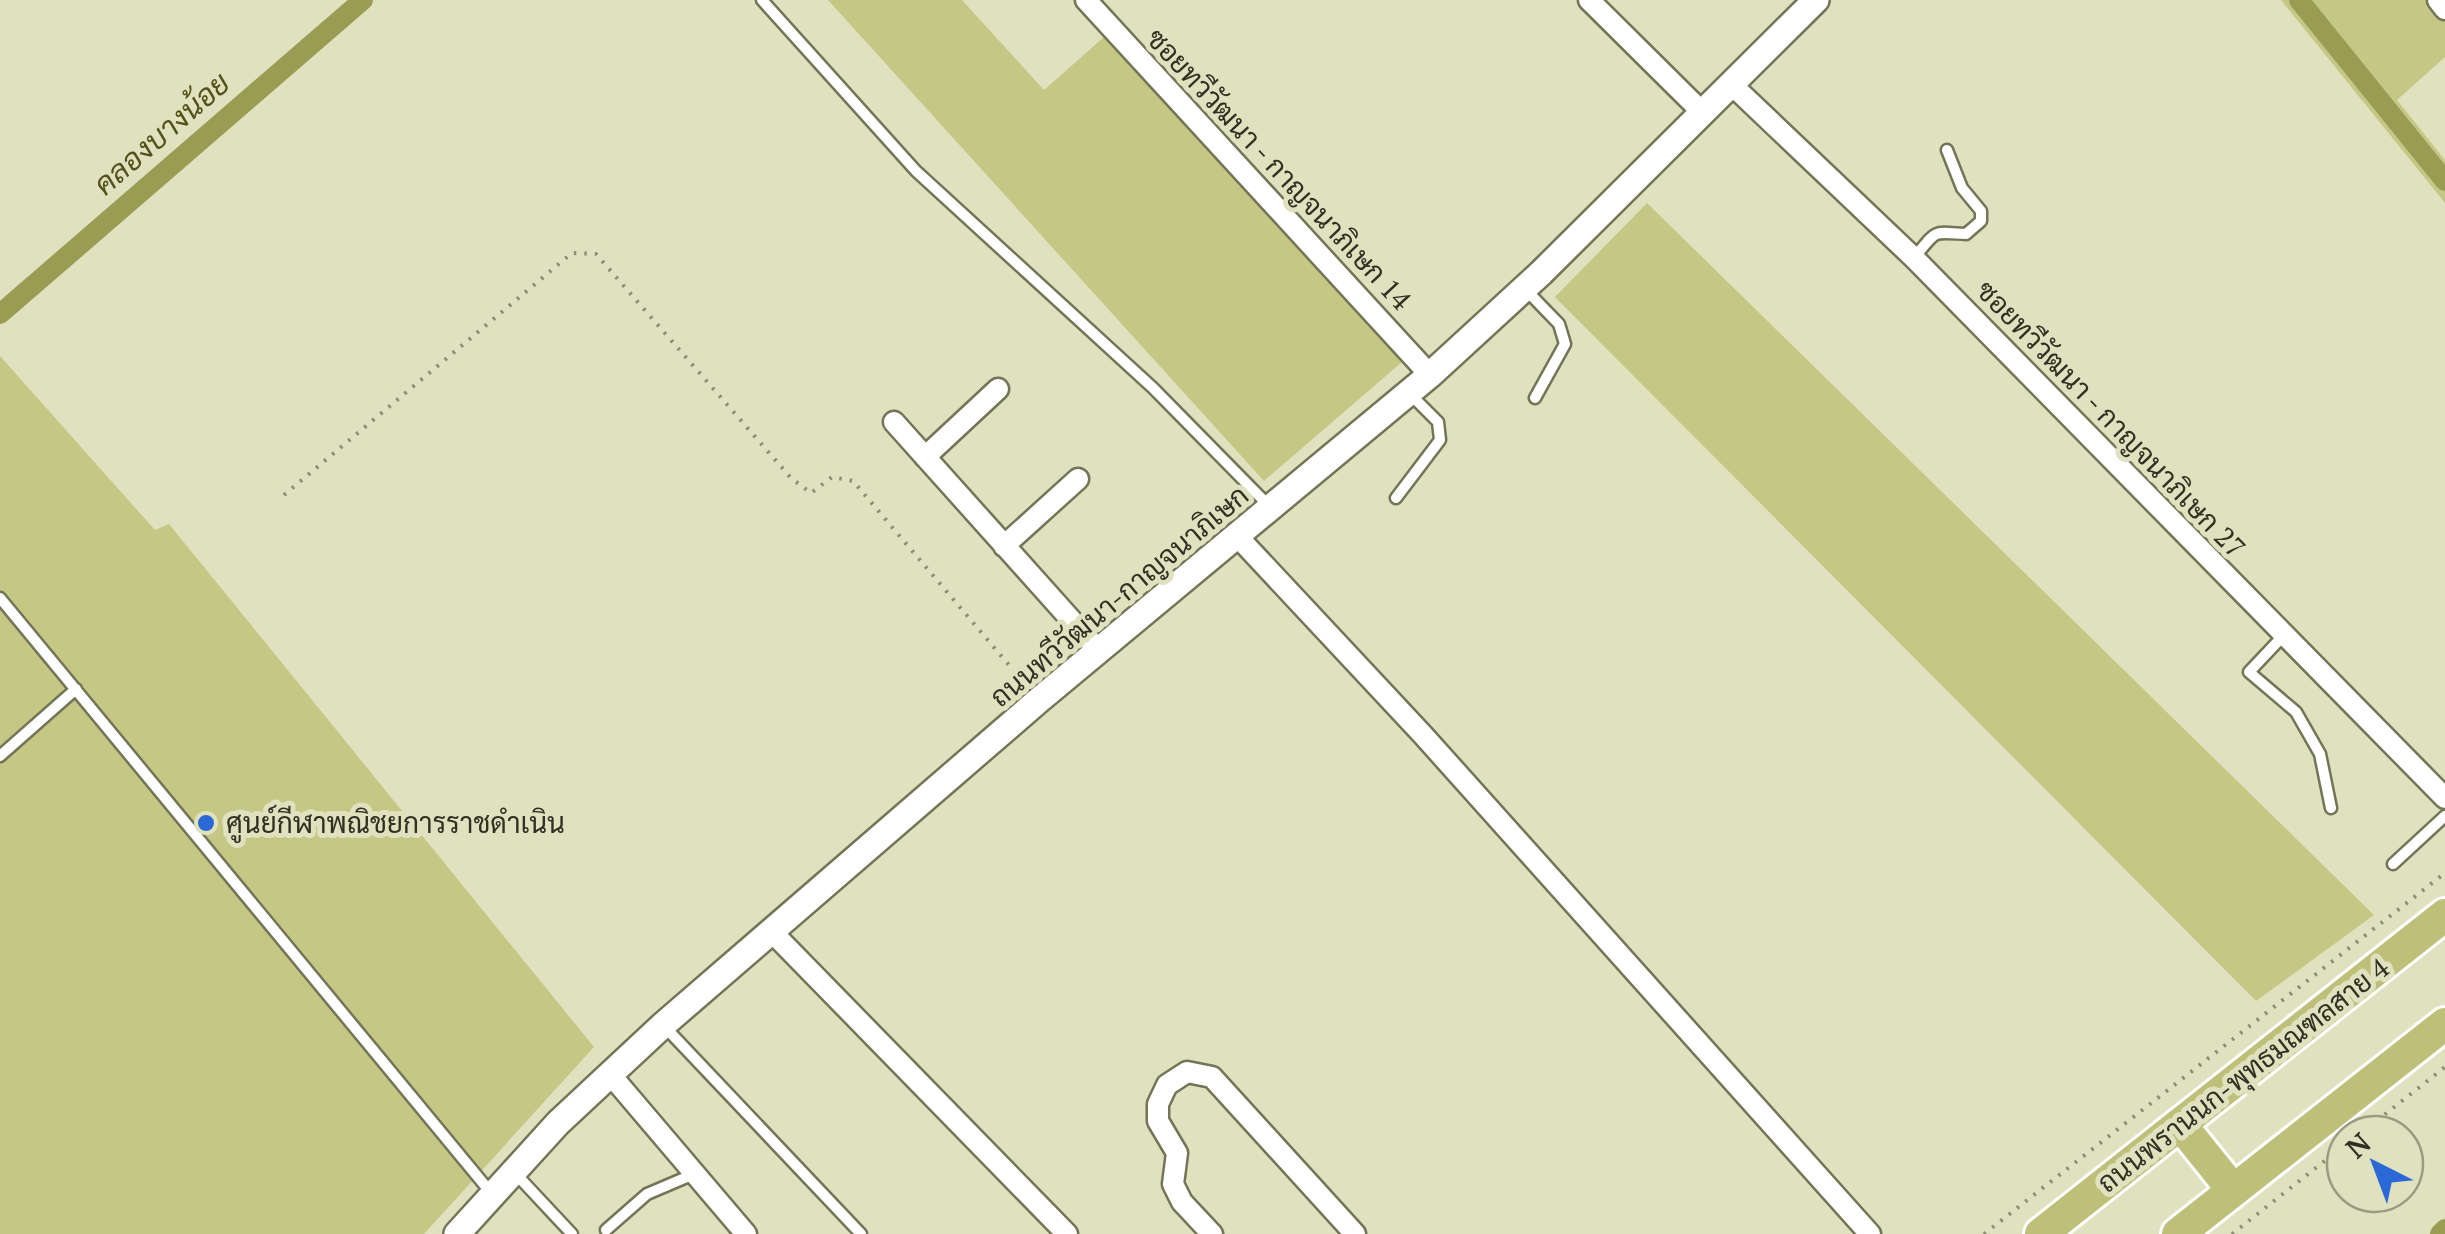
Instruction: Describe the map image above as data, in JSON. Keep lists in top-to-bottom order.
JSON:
{
  "streets": {
    "main road": ["ถนนพรานนก-พุทธมณฑลสาย 4"],
    "street": ["ซอยทวีวัฒนา - กาญจนาภิเษก 14", "ซอยทวีวัฒนา - กาญจนาภิเษก 27", "ถนนทวีวัฒนา-กาญจนาภิเษก"]
  },
  "crossings": [
    ["ซอยทวีวัฒนา - กาญจนาภิเษก 14", "ถนนทวีวัฒนา-กาญจนาภิเษก"],
    ["ซอยทวีวัฒนา - กาญจนาภิเษก 27", "ถนนทวีวัฒนา-กาญจนาภิเษก"]
  ],
  "water": ["คลองบางน้อย"],
  "places": ["ศูนย์กีฬาพณิชยการราชดำเนิน"],
  "north": "top left"
}
